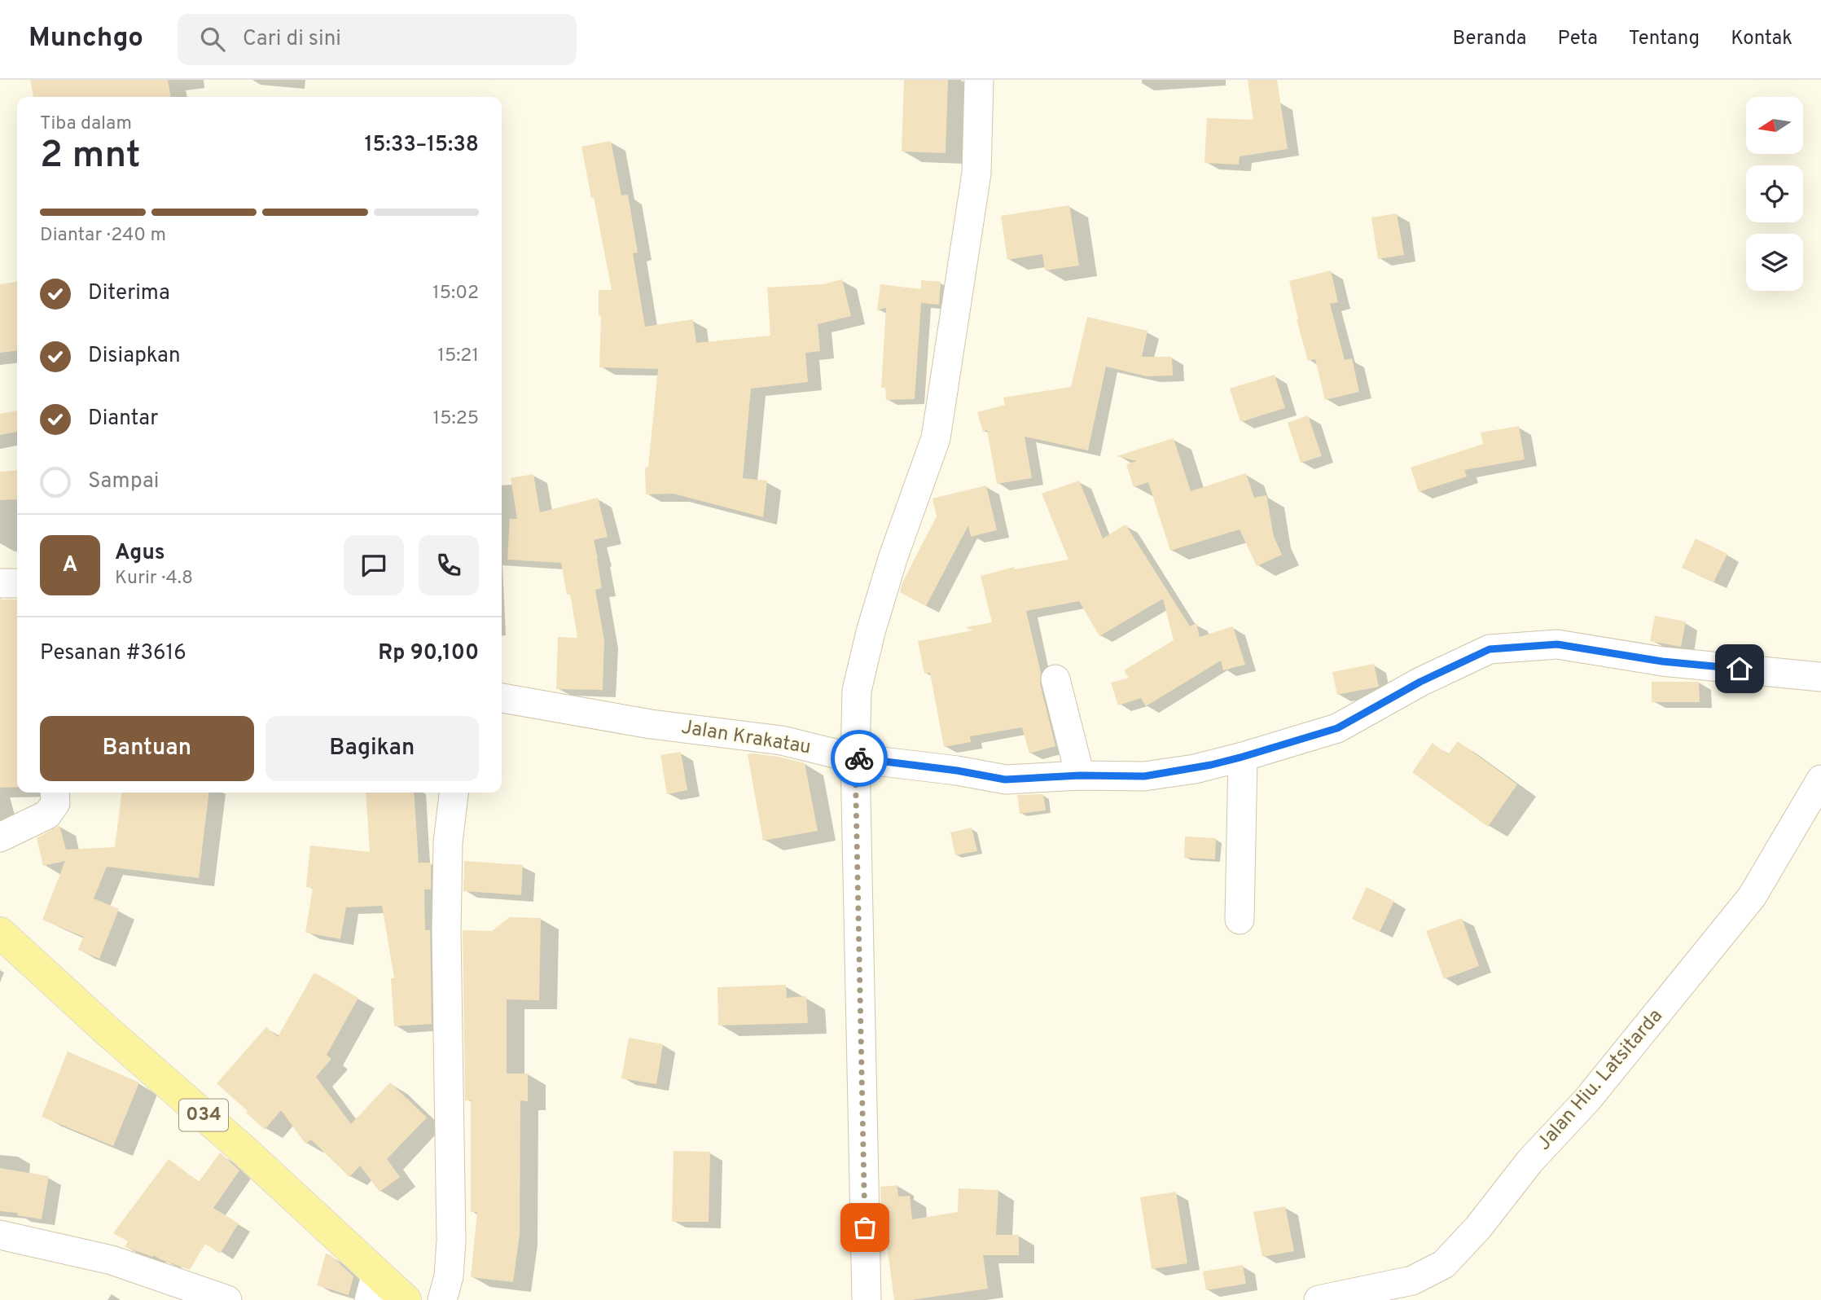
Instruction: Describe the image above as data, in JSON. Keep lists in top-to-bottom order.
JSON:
{
  "streets": {
    "main road": ["034"],
    "street": ["Jalan Krakatau", "Jalan Hiu. Latsitarda"]
  },
  "north": "left",
  "page": {
    "header": "Munchgo",
    "search": "Cari di sini",
    "nav": [
      "Beranda",
      "Peta",
      "Tentang",
      "Kontak"
    ],
    "heading": ["2 mnt", "Tiba dalam", "15:33–15:38"],
    "panel": [
      "Agus",
      "Kurir · 4.8",
      "Pesanan #3616",
      "Rp 90,100"
    ],
    "bar": "Diantar · 240 m",
    "list": [
      ["Diterima", "15:02"],
      ["Disiapkan", "15:21"],
      ["Diantar", "15:25"],
      "Sampai"
    ],
    "round": "A",
    "buttons": ["Bantuan", "Bagikan"]
  }
}
